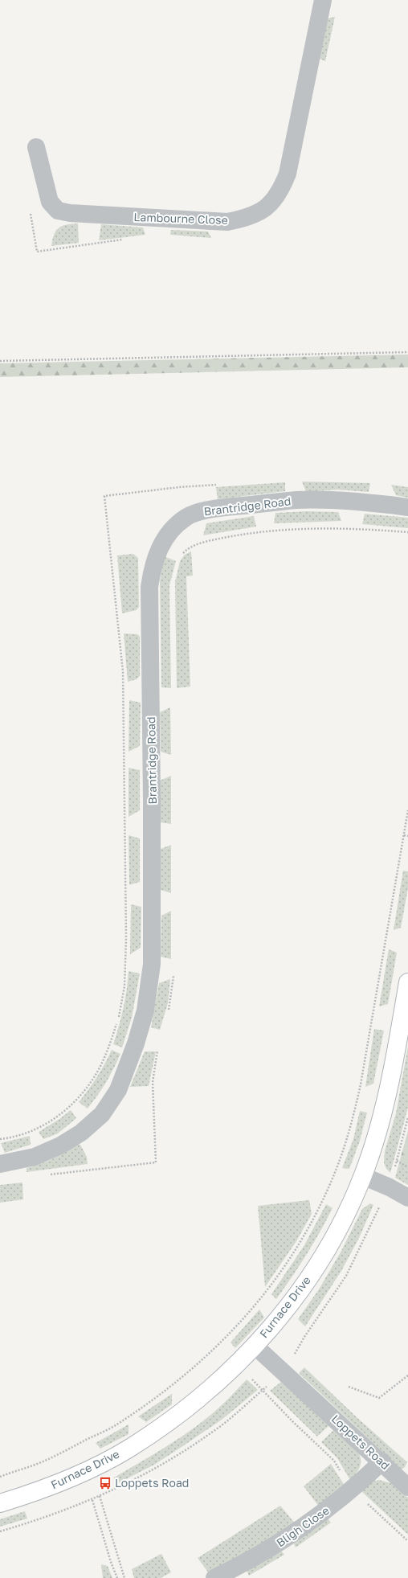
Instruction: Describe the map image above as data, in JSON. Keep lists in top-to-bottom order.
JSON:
{
  "streets": {
    "street": [
      "Lambourne Close",
      "Brantridge Road",
      "Furnace Drive",
      "Loppets Road",
      "Bligh Close"
    ]
  },
  "crossings": [
    ["Furnace Drive", "Loppets Road"],
    ["Loppets Road", "Bligh Close"]
  ],
  "places": {
    "bus stop": ["Loppets Road"]
  }
}
